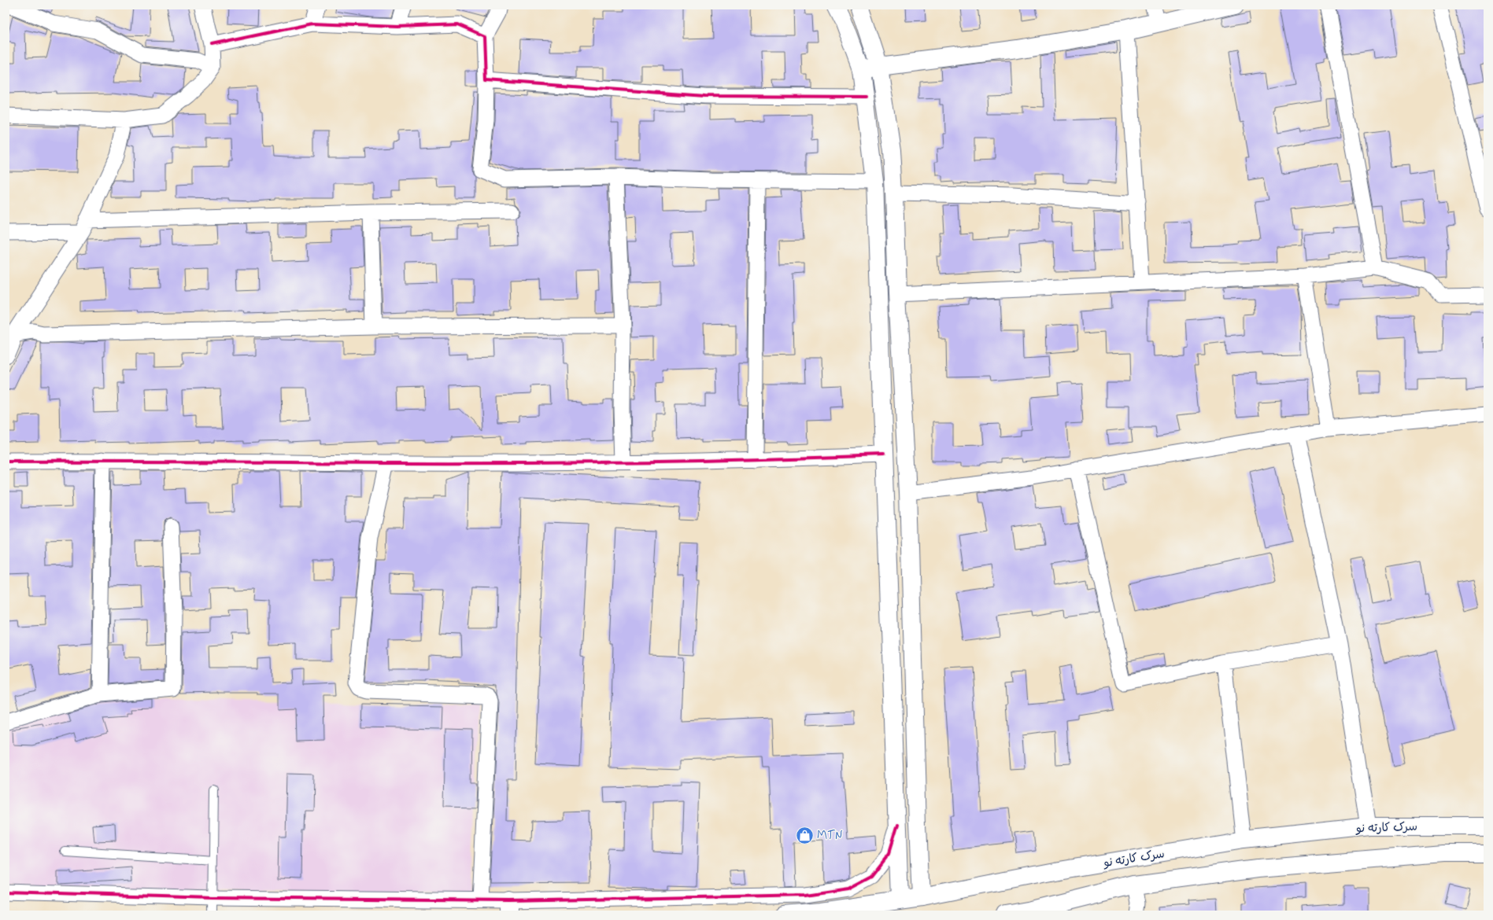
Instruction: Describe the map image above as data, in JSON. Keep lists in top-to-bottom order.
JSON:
{
  "streets": {
    "main road": ["سرک کارته نو"]
  },
  "places": {
    "shop": ["MTN"]
  }
}
